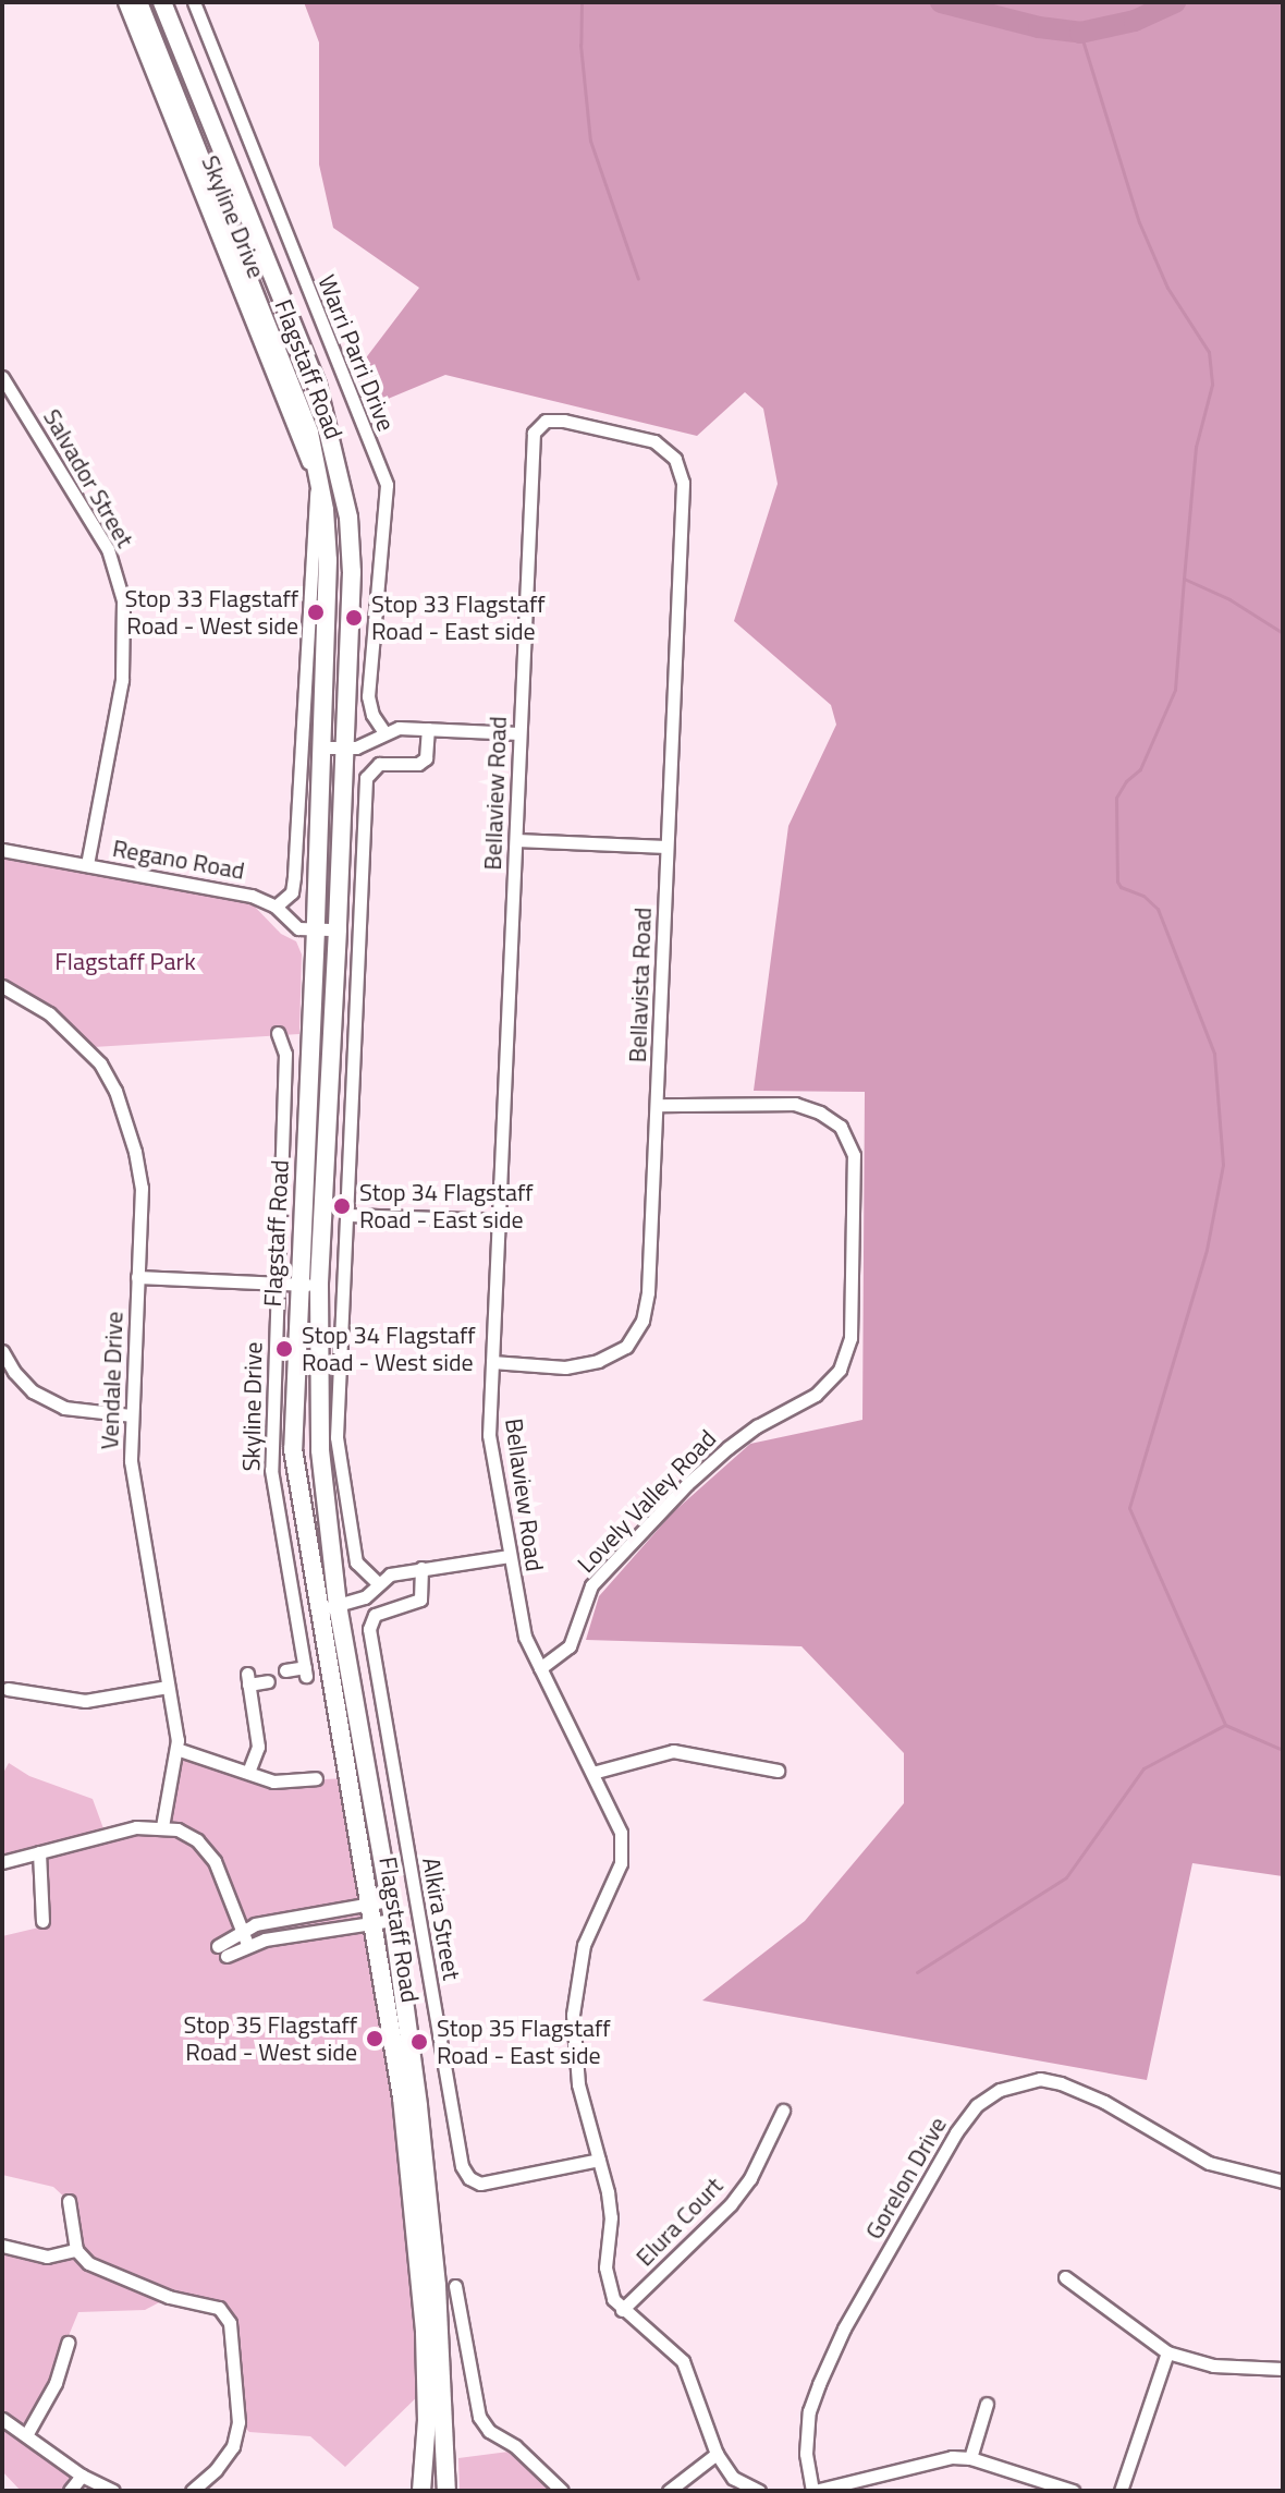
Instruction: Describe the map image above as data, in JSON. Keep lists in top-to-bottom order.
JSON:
{
  "streets": {
    "main road": ["Flagstaff Road"],
    "street": [
      "Skyline Drive",
      "Warri Parri Drive",
      "Salvador Street",
      "Bellaview Road",
      "Regano Road",
      "Bellavista Road",
      "Vendale Drive",
      "Lovely Valley Road",
      "Alkira Street",
      "Gorelon Drive",
      "Elura Court"
    ]
  },
  "crossings": [
    ["Skyline Drive", "Regano Road"],
    ["Flagstaff Road", "Regano Road"],
    ["Salvador Street", "Regano Road"],
    ["Bellaview Road", "Bellavista Road"],
    ["Bellaview Road", "Lovely Valley Road"],
    ["Bellaview Road", "Alkira Street"],
    ["Bellaview Road", "Elura Court"],
    ["Bellavista Road", "Lovely Valley Road"]
  ],
  "parks": ["Flagstaff Park"],
  "places": [
    "Stop 33 Flagstaff Road - West side",
    "Stop 33 Flagstaff Road - East side",
    "Stop 34 Flagstaff Road - East side",
    "Stop 34 Flagstaff Road - West side",
    "Stop 35 Flagstaff Road - West side",
    "Stop 35 Flagstaff Road - East side"
  ]
}
